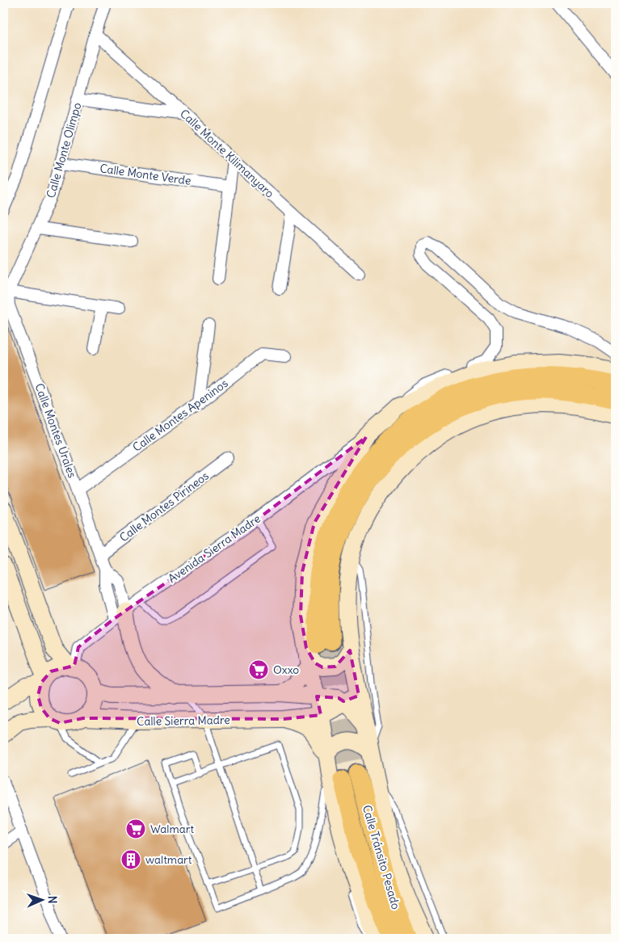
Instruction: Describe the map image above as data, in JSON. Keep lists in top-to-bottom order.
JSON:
{
  "streets": {
    "main road": ["Calle Tránsito Pesado"],
    "street": [
      "Calle Monte Olimpo",
      "Calle Monte Kilimanyaro",
      "Calle Monte Verde",
      "Calle Montes Apeninos",
      "Calle Montes Urales",
      "Calle Montes Pirineos",
      "Avenida Sierra Madre",
      "Calle Sierra Madre"
    ]
  },
  "crossings": [
    ["Calle Monte Olimpo", "Calle Monte Kilimanyaro"],
    ["Calle Monte Olimpo", "Calle Monte Verde"],
    ["Calle Monte Olimpo", "Calle Montes Urales"],
    ["Calle Montes Apeninos", "Calle Montes Urales"],
    ["Calle Montes Urales", "Calle Montes Pirineos"],
    ["Calle Montes Urales", "Avenida Sierra Madre"],
    ["Avenida Sierra Madre", "Calle Sierra Madre"]
  ],
  "places": {
    "supermarket": ["Oxxo", "Walmart"],
    "building": ["waltmart"]
  },
  "north": "right"
}
